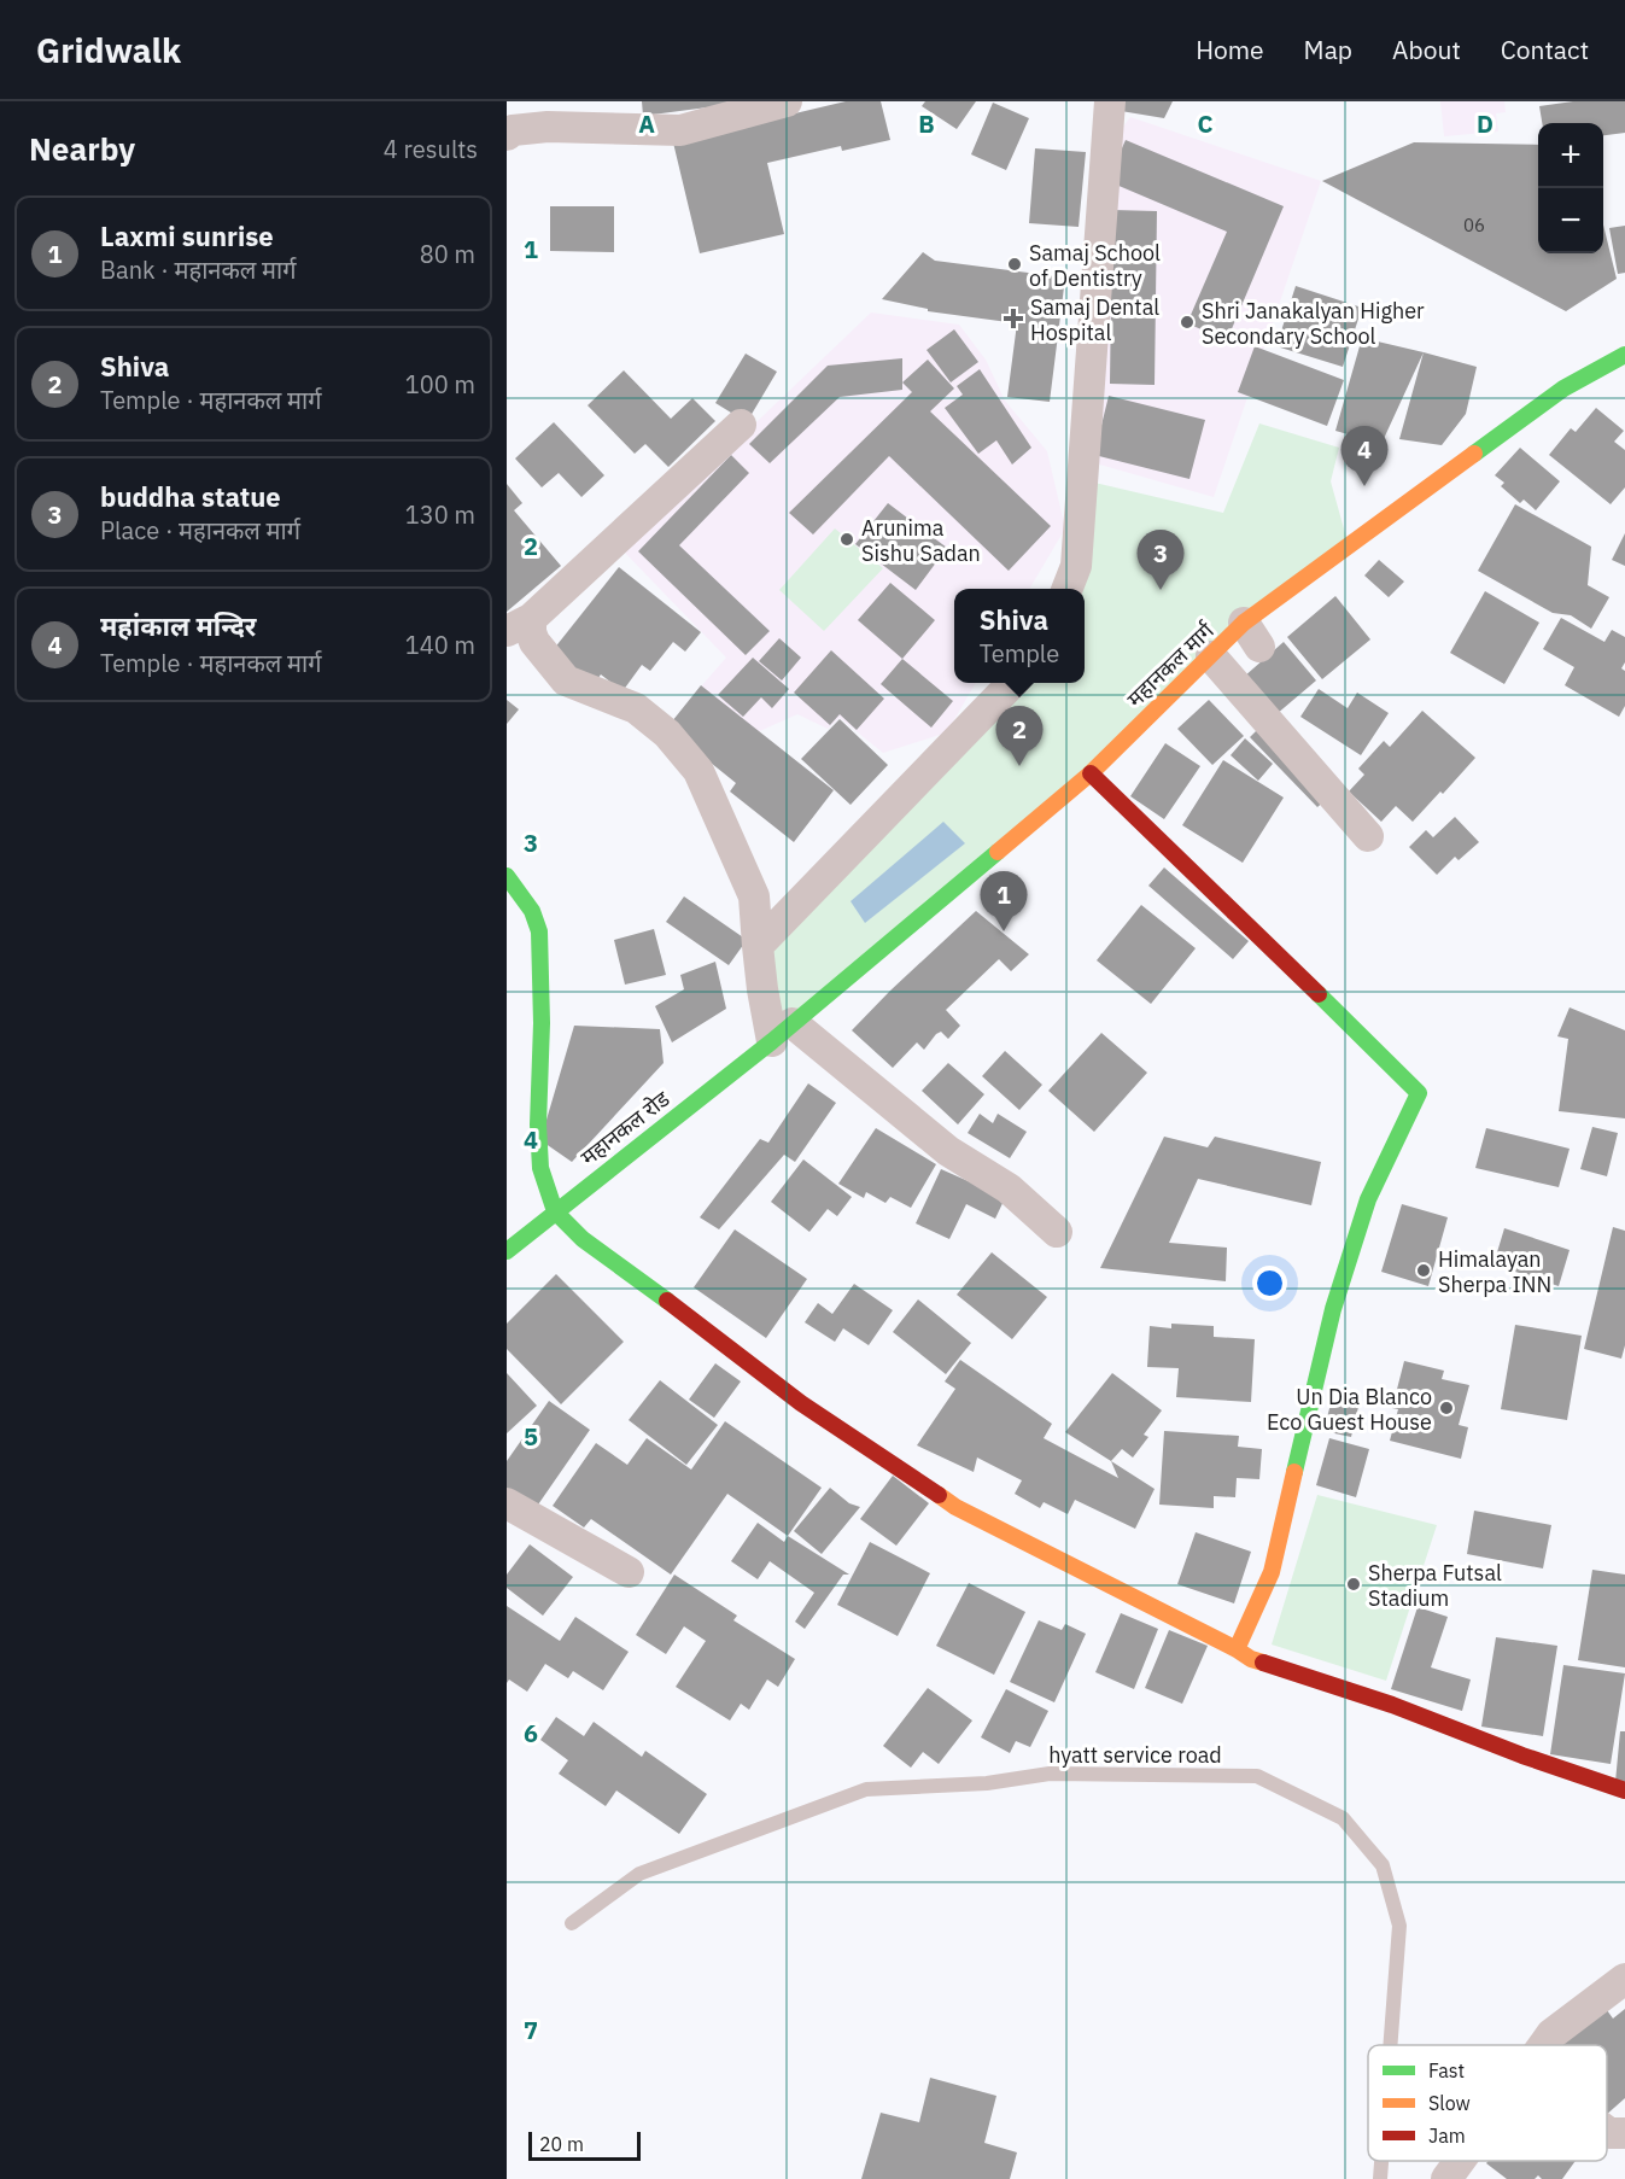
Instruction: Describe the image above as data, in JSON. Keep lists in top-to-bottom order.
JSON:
{
  "streets": {
    "street": ["महानकल मार्ग", "महानकल रोड"],
    "lane": ["hyatt service road"]
  },
  "crossings": [
    ["महानकल मार्ग", "महानकल रोड"]
  ],
  "places": {
    "other": [
      "Samaj School of Dentistry",
      "Shri Janakalyan Higher Secondary School",
      "Arunima Sishu Sadan",
      "Himalayan Sherpa INN",
      "Un Dia Blanco Eco Guest House",
      "Sherpa Futsal Stadium"
    ],
    "health": ["Samaj Dental Hospital"]
  },
  "house_numbers": ["06"],
  "legend": ["Fast", "Slow", "Jam"],
  "scale_bar": "20 m",
  "page": {
    "header": "Gridwalk",
    "nav": [
      "Home",
      "Map",
      "About",
      "Contact"
    ],
    "heading": ["Nearby", "4 results"],
    "map_buttons": ["+", "−"],
    "list": [
      {
        "mark": "1",
        "name": "Laxmi sunrise",
        "note": "Bank · महानकल मार्ग",
        "value": "80 m"
      },
      {
        "mark": "2",
        "name": "Shiva",
        "note": "Temple · महानकल मार्ग",
        "value": "100 m"
      },
      {
        "mark": "3",
        "name": "buddha statue",
        "note": "Place · महानकल मार्ग",
        "value": "130 m"
      },
      {
        "mark": "4",
        "name": "महांकाल मन्दिर",
        "note": "Temple · महानकल मार्ग",
        "value": "140 m"
      }
    ],
    "pins": [
      "4",
      "3",
      "2",
      "1"
    ],
    "popup": ["Shiva", "Temple"],
    "scale": "20 m"
  },
  "grid": {
    "columns": [
      "A",
      "B",
      "C",
      "D"
    ],
    "rows": [
      "1",
      "2",
      "3",
      "4",
      "5",
      "6",
      "7"
    ]
  }
}
